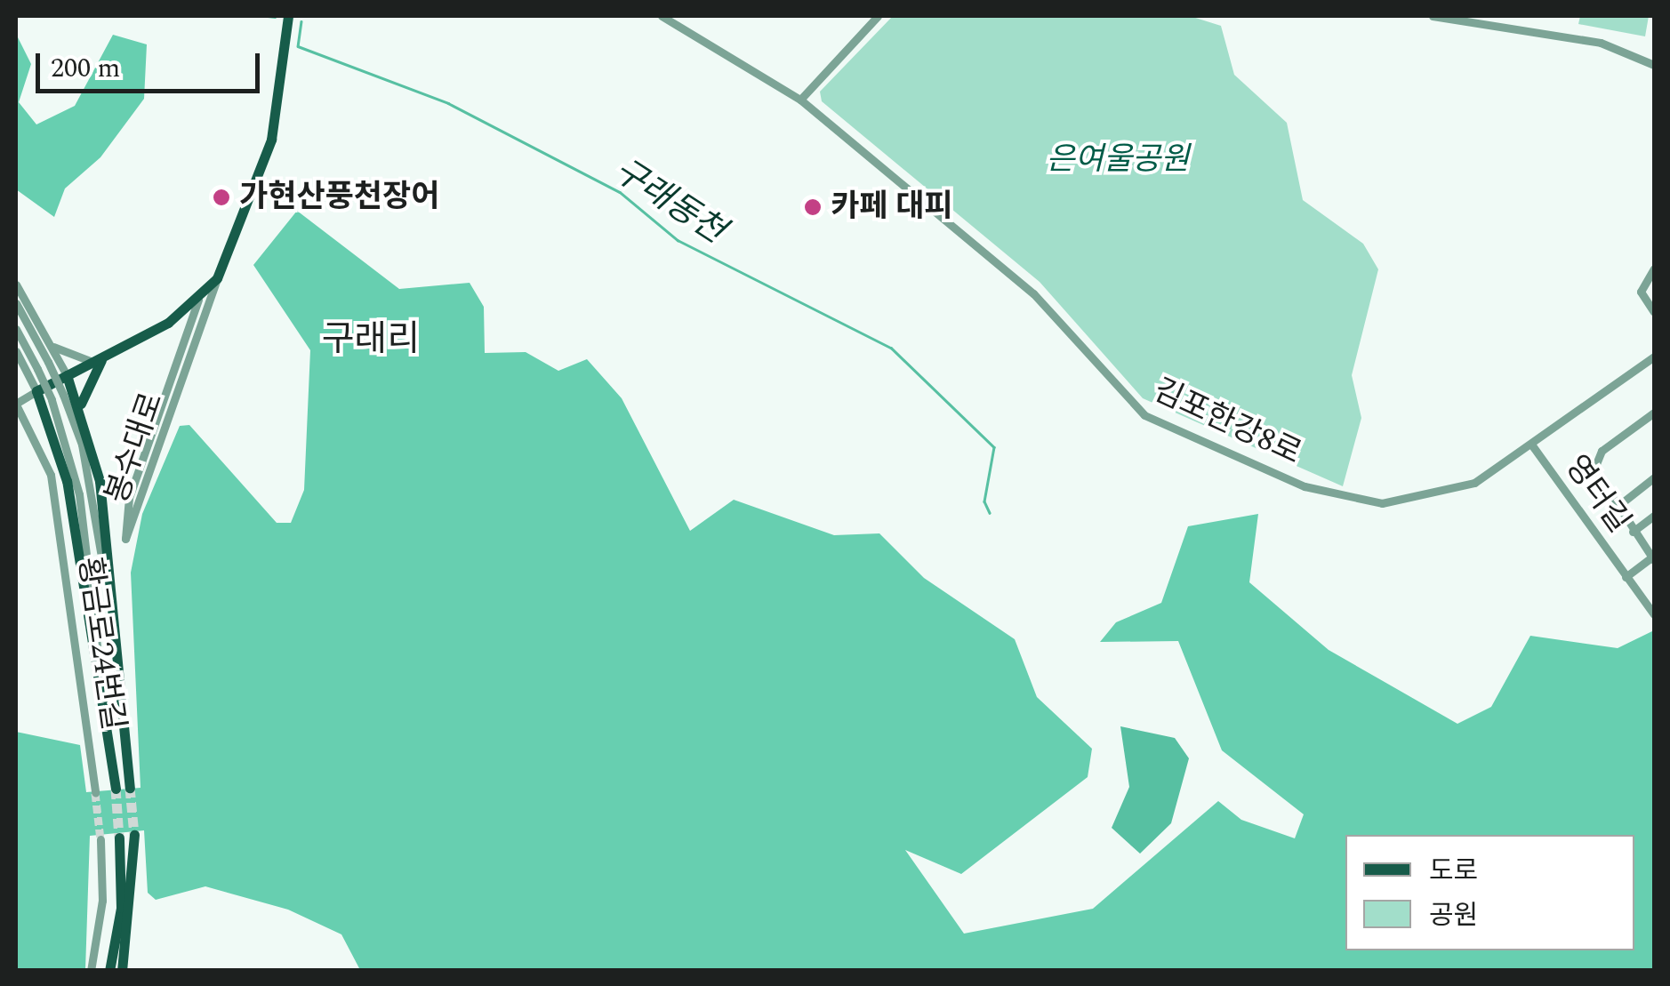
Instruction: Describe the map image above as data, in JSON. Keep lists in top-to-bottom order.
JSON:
{
  "streets": {
    "main road": ["봉수대로"],
    "street": ["김포한강8로", "영터길", "황금로24번길"]
  },
  "crossings": [
    ["김포한강8로", "영터길"],
    ["봉수대로", "황금로24번길"]
  ],
  "districts": ["구래리"],
  "water": ["구래동천"],
  "parks": ["은여울공원"],
  "places": ["가현산풍천장어", "카페 대피"],
  "legend": ["도로", "공원"],
  "scale_bar": "200 m"
}
